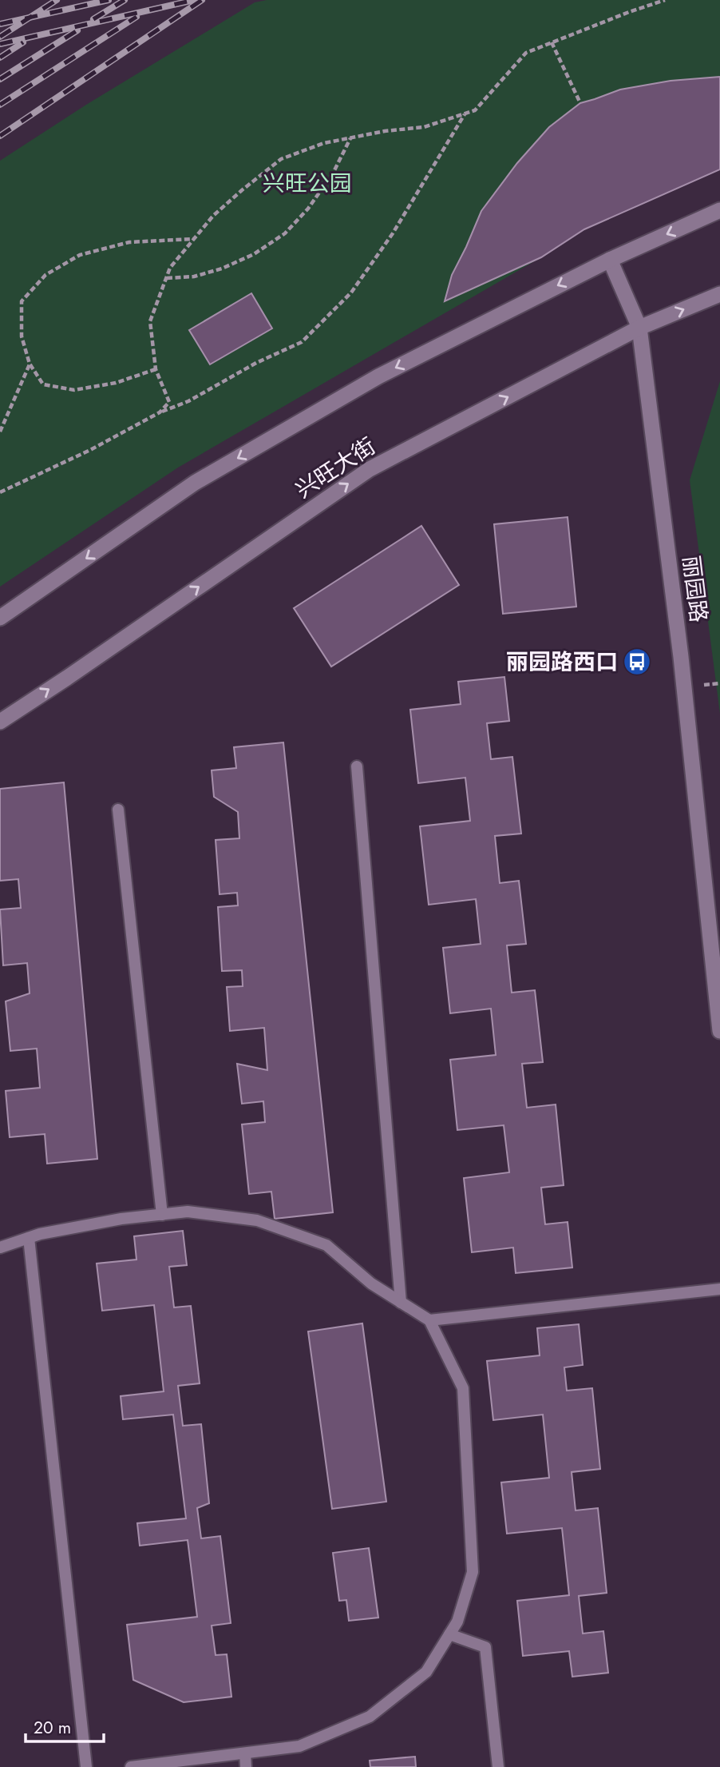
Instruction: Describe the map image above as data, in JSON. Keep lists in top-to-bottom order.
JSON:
{
  "streets": {
    "main road": ["兴旺大街", "丽园路"]
  },
  "crossings": [
    ["兴旺大街", "丽园路"]
  ],
  "parks": ["兴旺公园"],
  "places": {
    "bus stop": ["丽园路西口"]
  },
  "scale_bar": "20 m"
}
